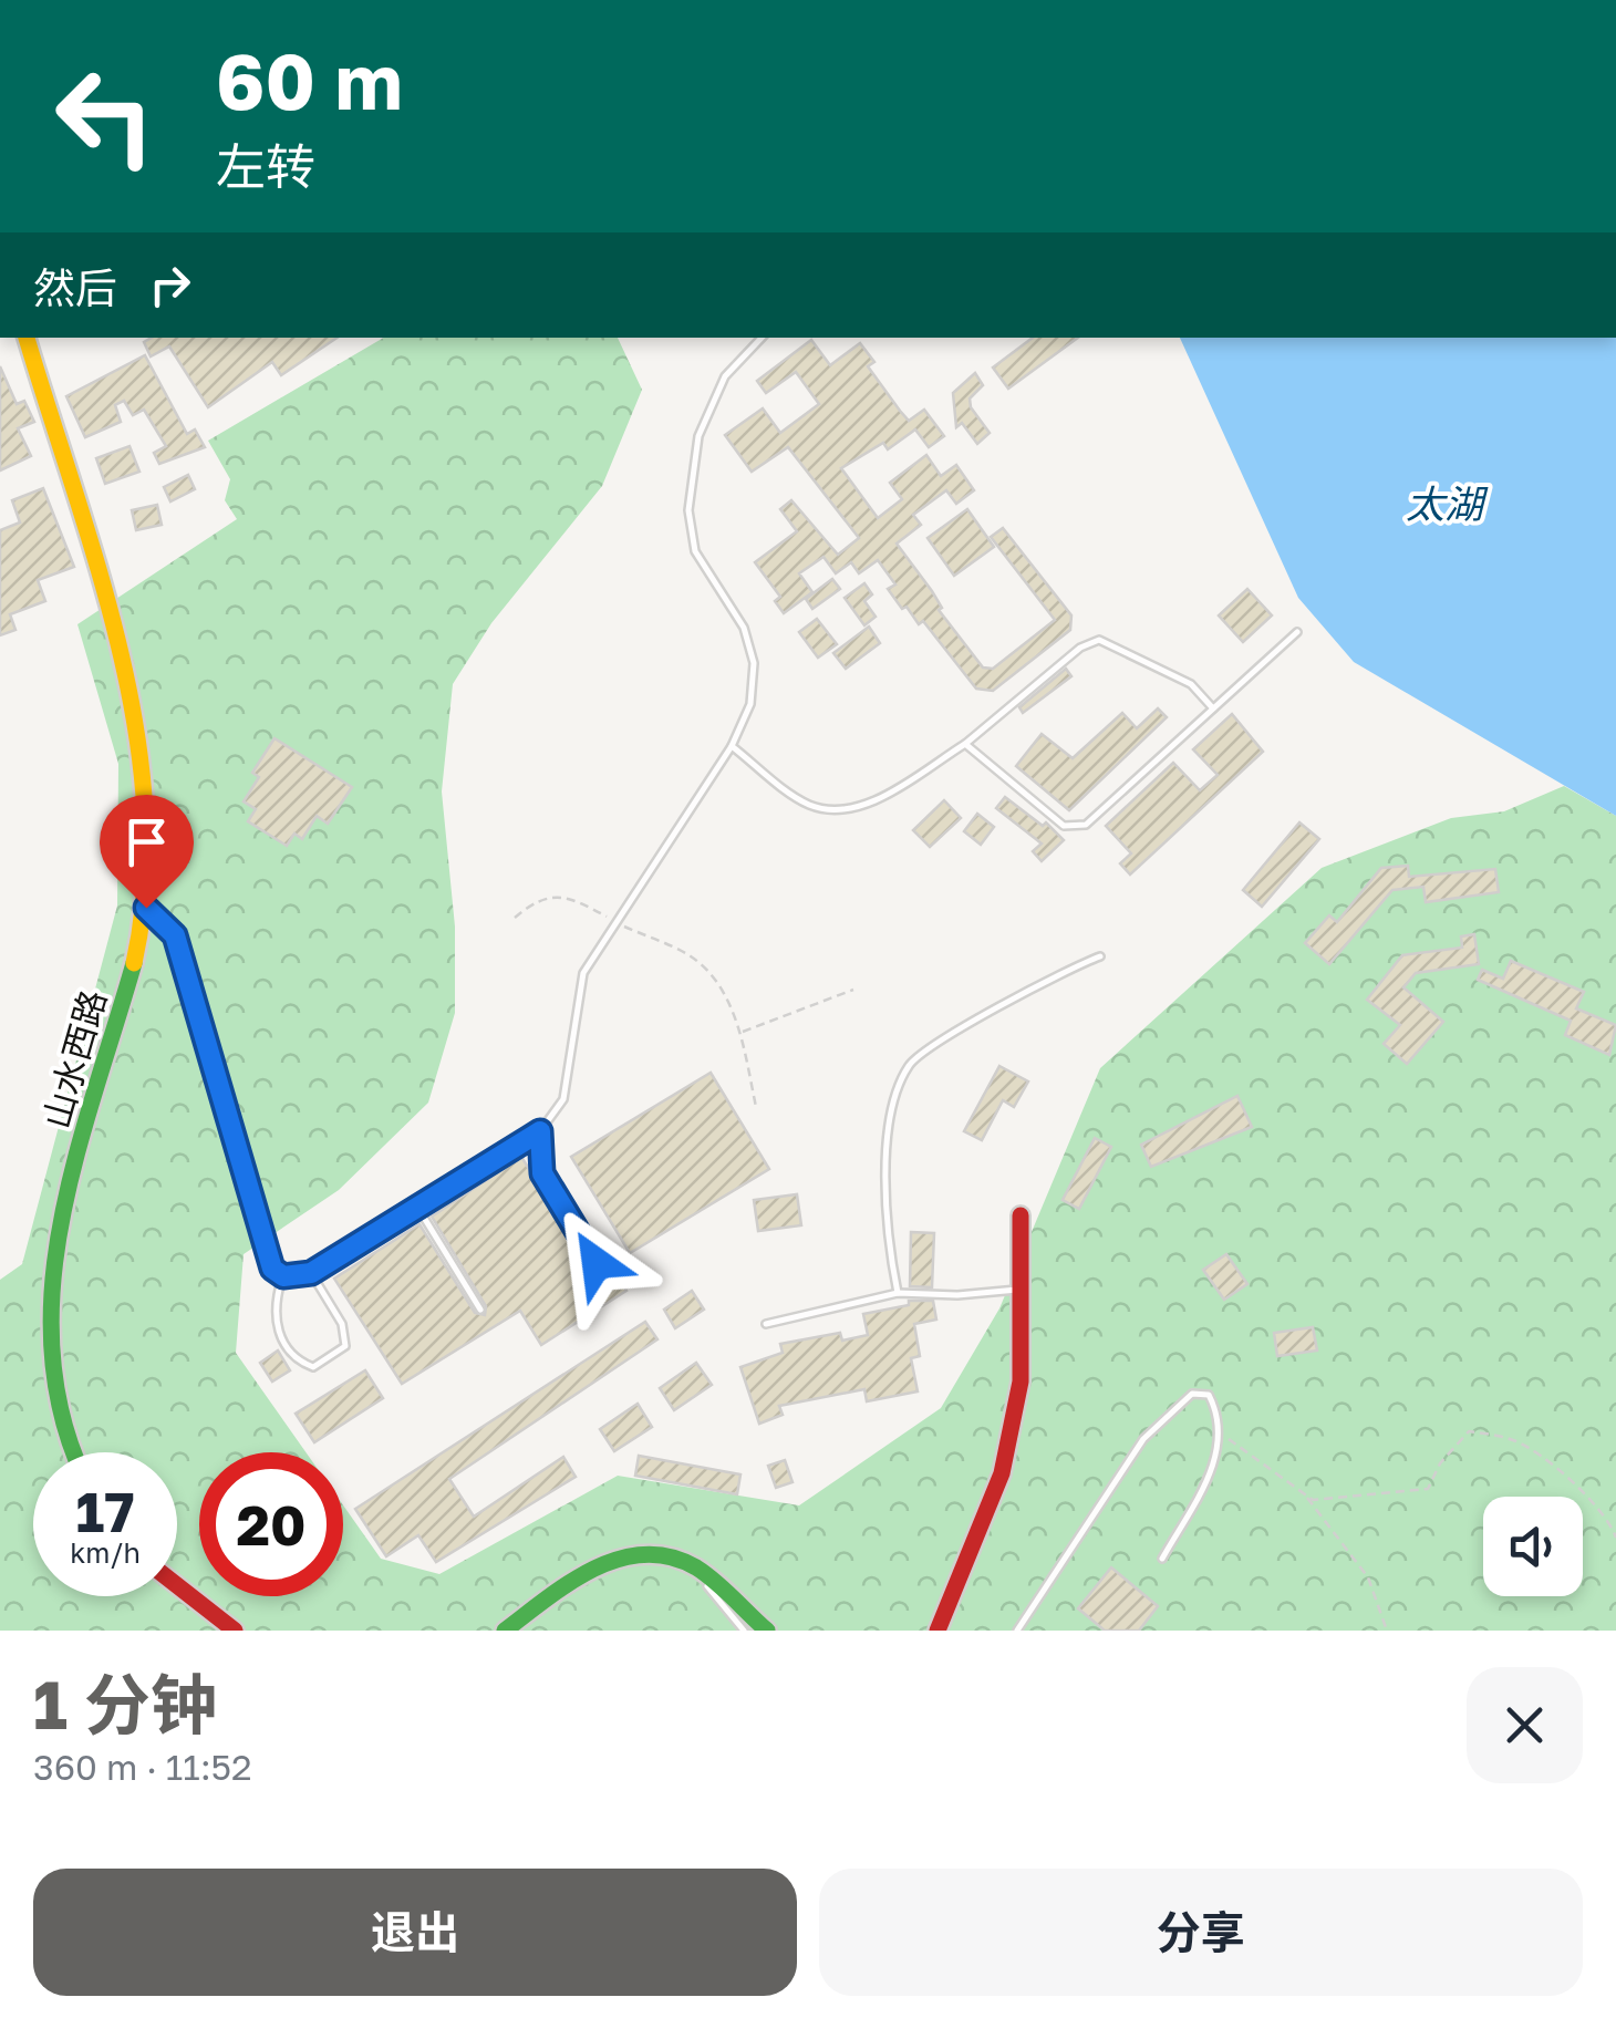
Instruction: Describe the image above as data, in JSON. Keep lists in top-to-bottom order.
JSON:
{
  "streets": {
    "street": ["山水西路"]
  },
  "water": ["太湖"],
  "page": {
    "turn": ["60 m", "左转"],
    "then": "然后",
    "speed": "17 km/h",
    "limit": "20",
    "heading": ["1 分钟", "360 m · 11:52"],
    "buttons": ["退出", "分享"]
  }
}
